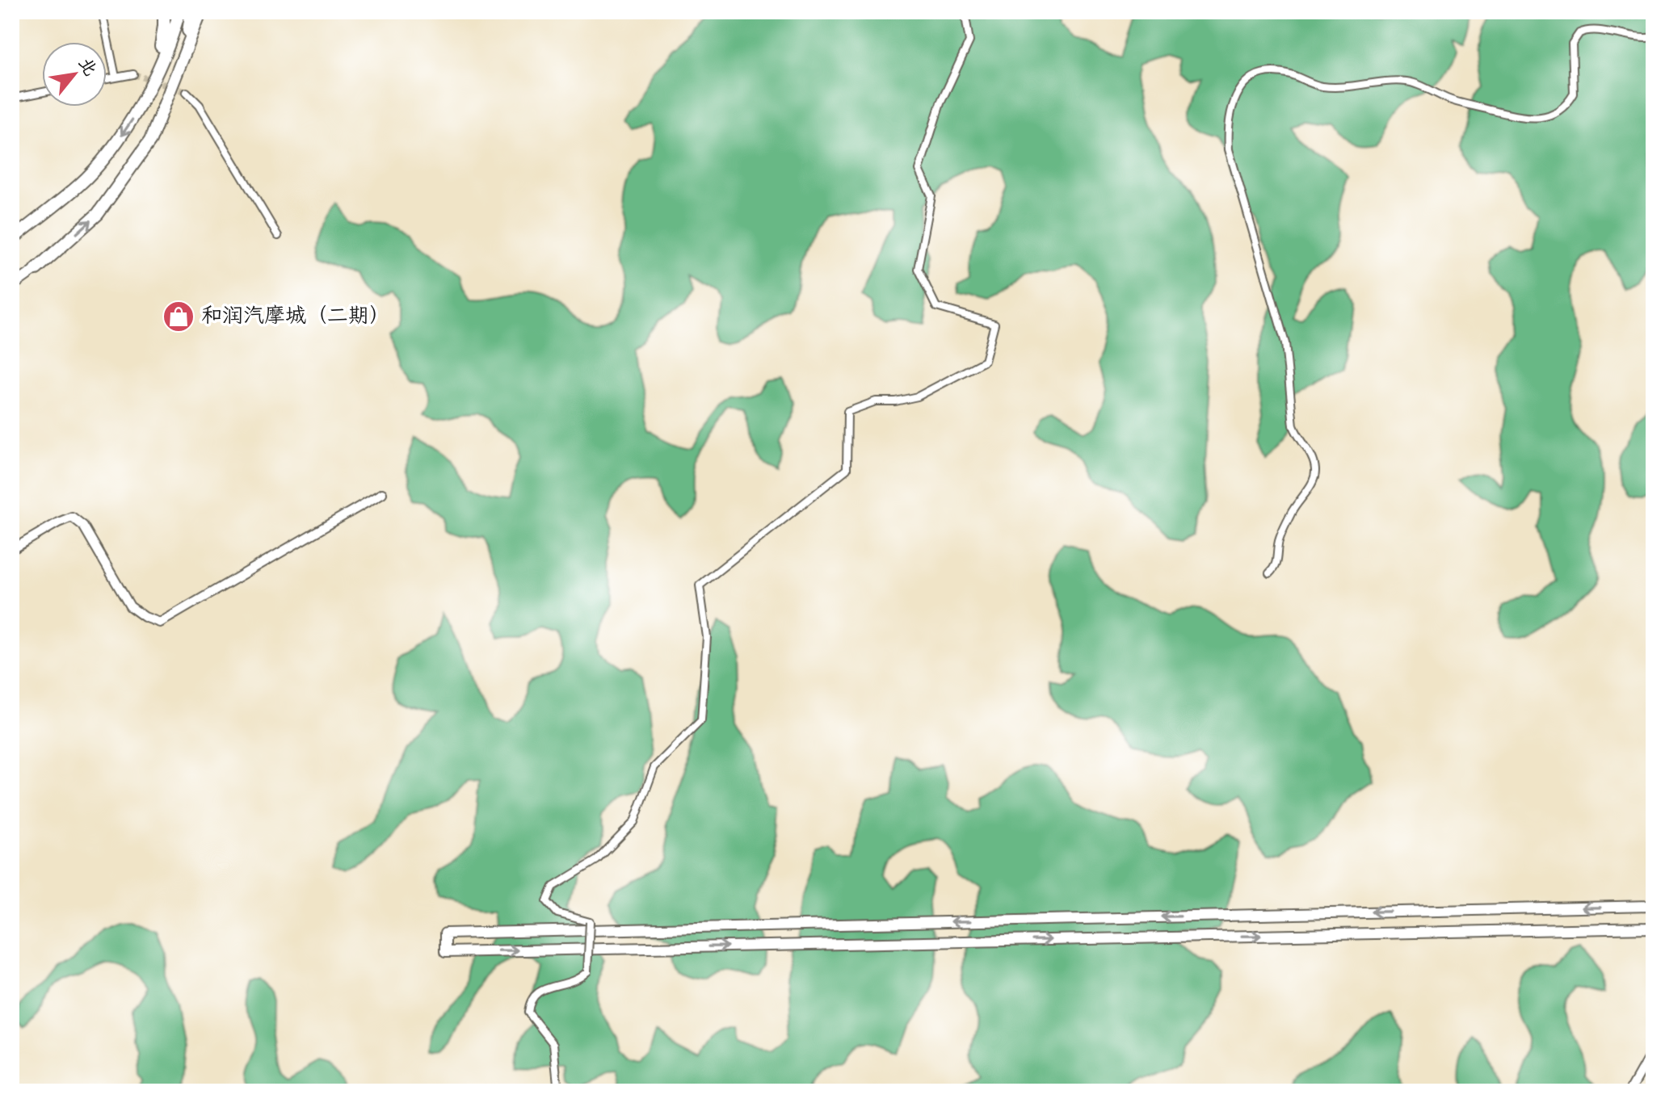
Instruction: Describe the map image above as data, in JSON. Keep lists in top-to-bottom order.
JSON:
{
  "places": {
    "shop": ["和润汽摩城（二期）"]
  },
  "north": "top right"
}
